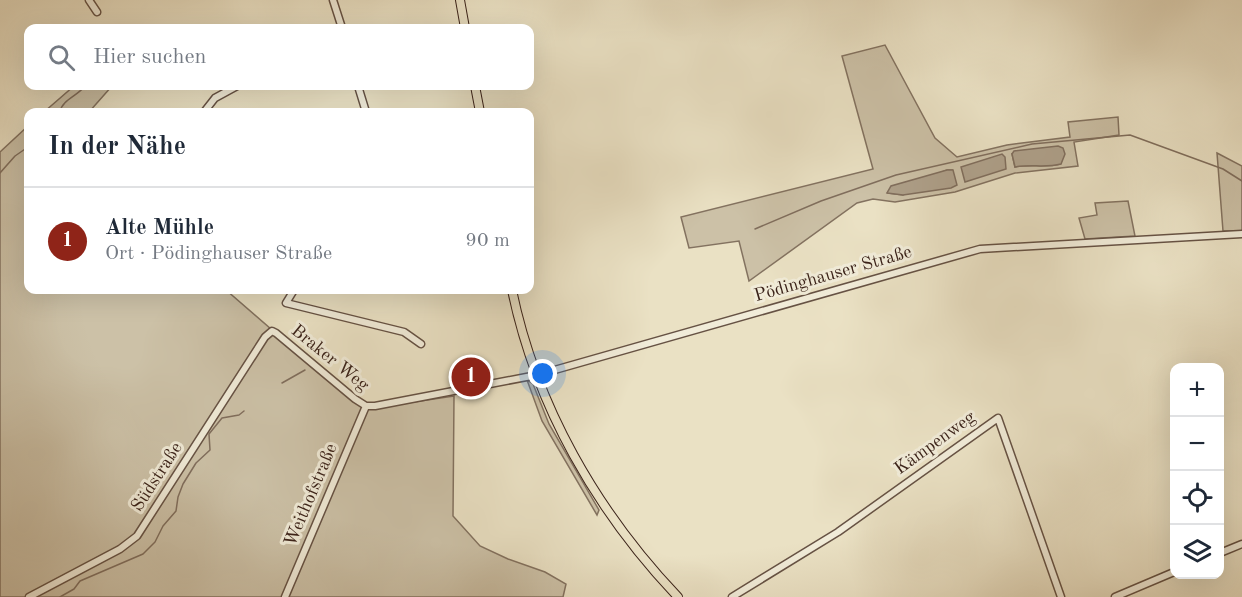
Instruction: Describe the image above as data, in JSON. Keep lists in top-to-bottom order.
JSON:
{
  "streets": {
    "street": [
      "Pödinghauser Straße",
      "Braker Weg",
      "Kämpenweg",
      "Südstraße",
      "Weithofstraße"
    ]
  },
  "crossings": [
    ["Pödinghauser Straße", "Braker Weg"],
    ["Braker Weg", "Südstraße"],
    ["Braker Weg", "Weithofstraße"]
  ],
  "page": {
    "search": "Hier suchen",
    "heading": "In der Nähe",
    "list": [
      {
        "mark": "1",
        "name": "Alte Mühle",
        "note": "Ort · Pödinghauser Straße",
        "value": "90 m"
      }
    ],
    "pins": "1",
    "map_buttons": ["+", "−"]
  }
}
